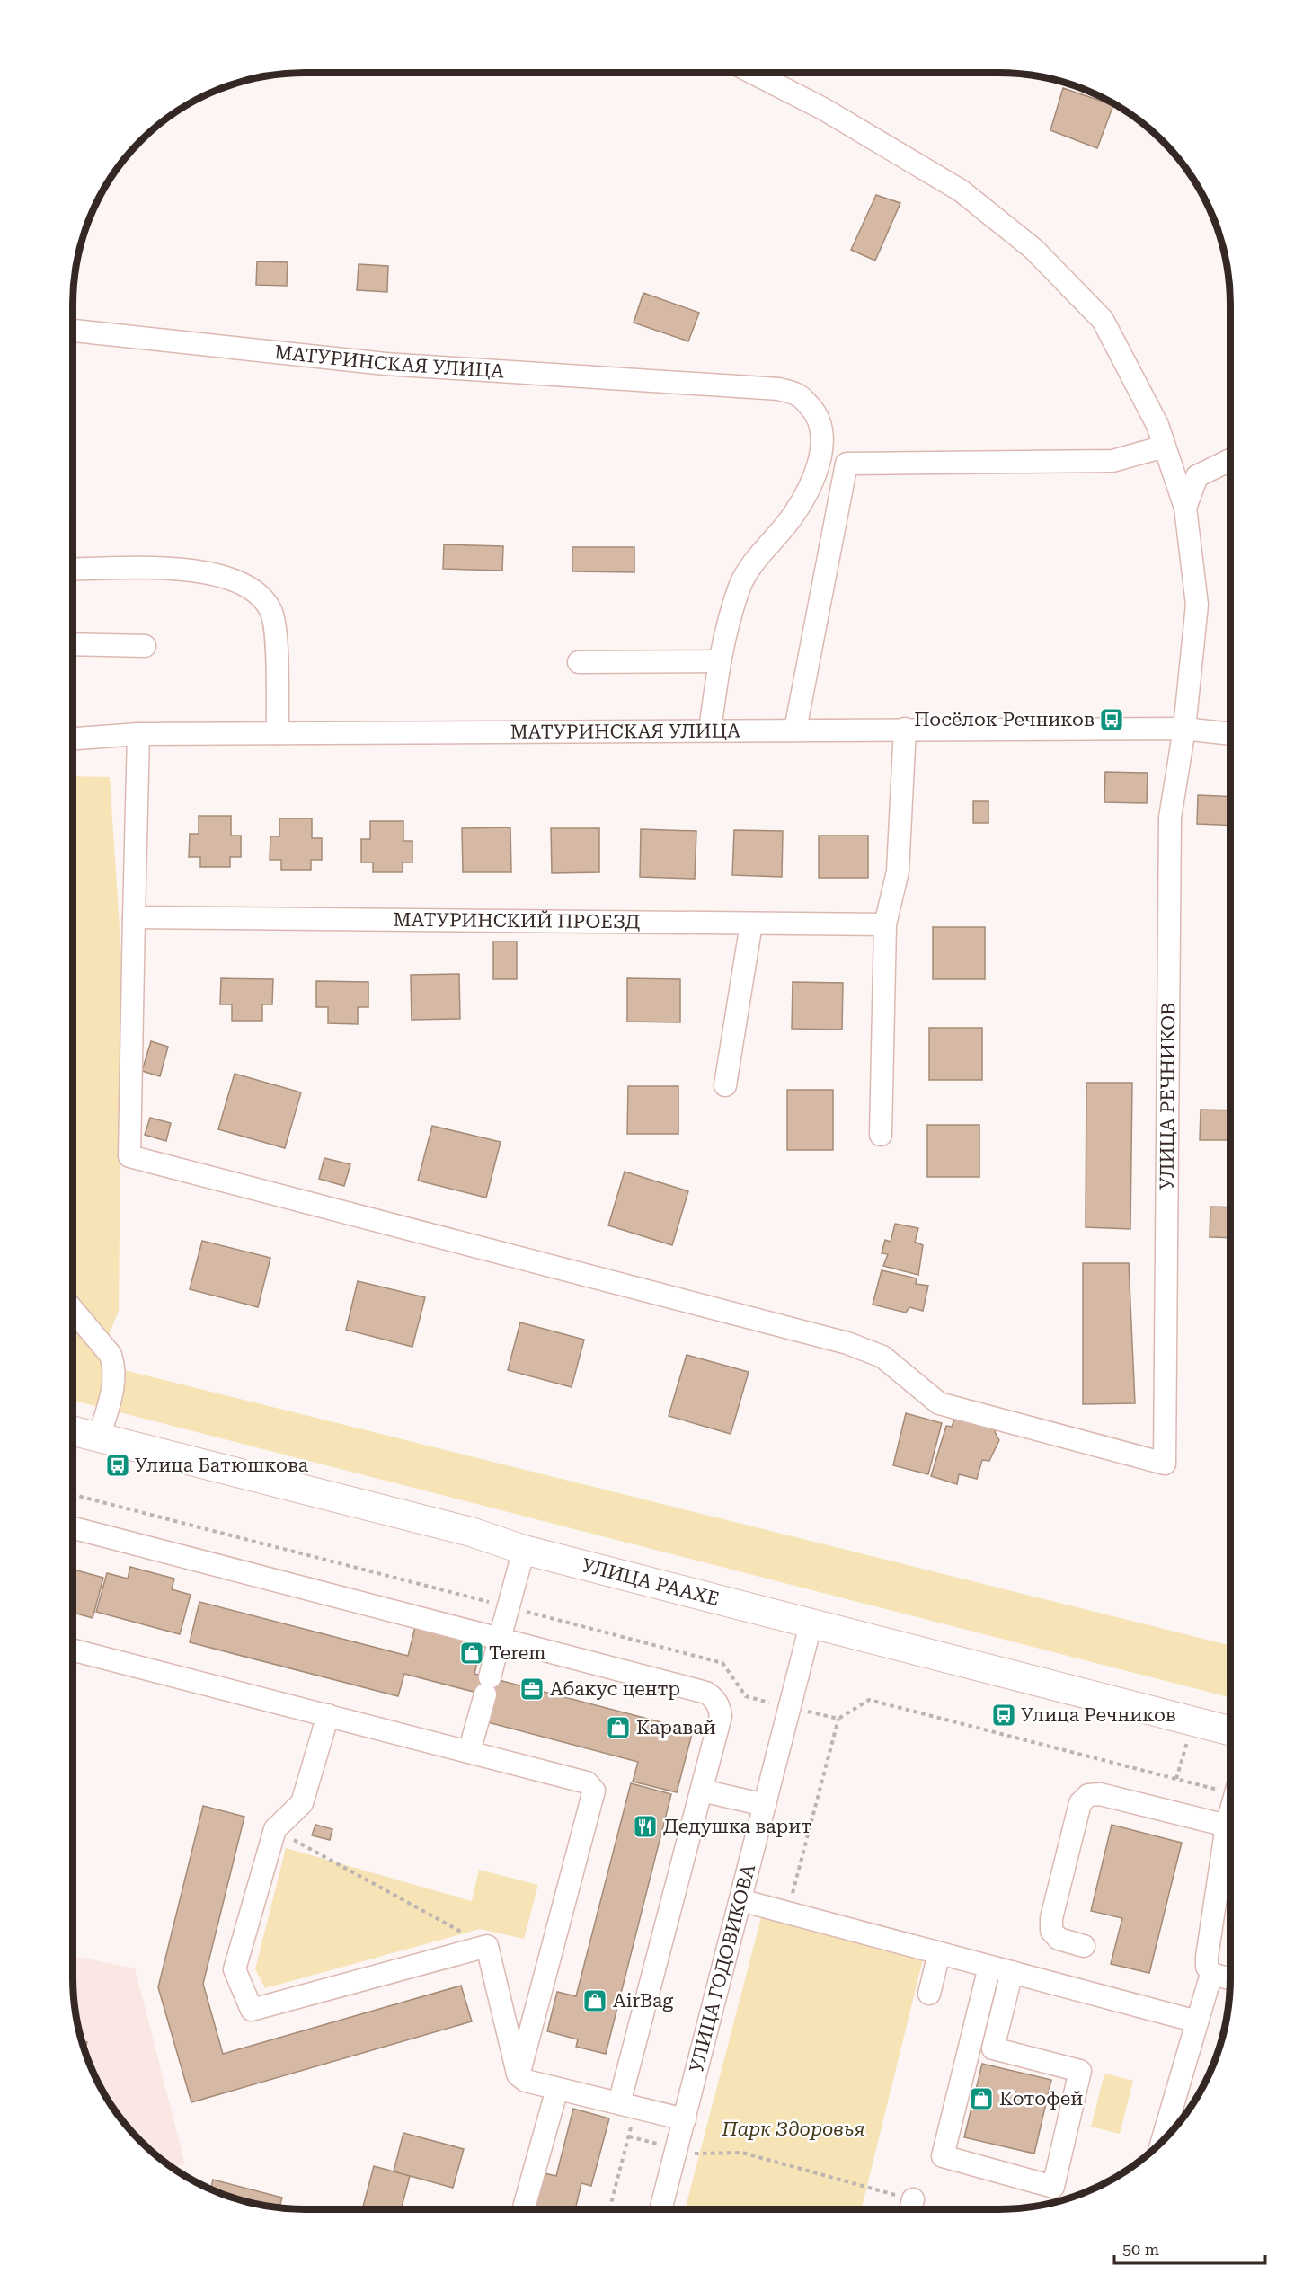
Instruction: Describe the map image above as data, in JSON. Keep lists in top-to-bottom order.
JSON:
{
  "streets": {
    "main road": ["УЛИЦА РААХЕ"],
    "street": [
      "МАТУРИНСКАЯ УЛИЦА",
      "МАТУРИНСКИЙ ПРОЕЗД",
      "УЛИЦА РЕЧНИКОВ",
      "УЛИЦА ГОДОВИКОВА"
    ]
  },
  "crossings": [
    ["МАТУРИНСКАЯ УЛИЦА", "УЛИЦА РЕЧНИКОВ"],
    ["МАТУРИНСКИЙ ПРОЕЗД", "УЛИЦА РЕЧНИКОВ"],
    ["УЛИЦА РААХЕ", "УЛИЦА ГОДОВИКОВА"]
  ],
  "parks": ["Парк Здоровья"],
  "places": {
    "bus stop": ["Посёлок Речников", "Улица Батюшкова", "Улица Речников"],
    "shop": [
      "Terem",
      "Каравай",
      "AirBag",
      "Котофей"
    ],
    "office": ["Абакус центр"],
    "restaurant": ["Дедушка варит"]
  },
  "scale_bar": "50 m"
}
